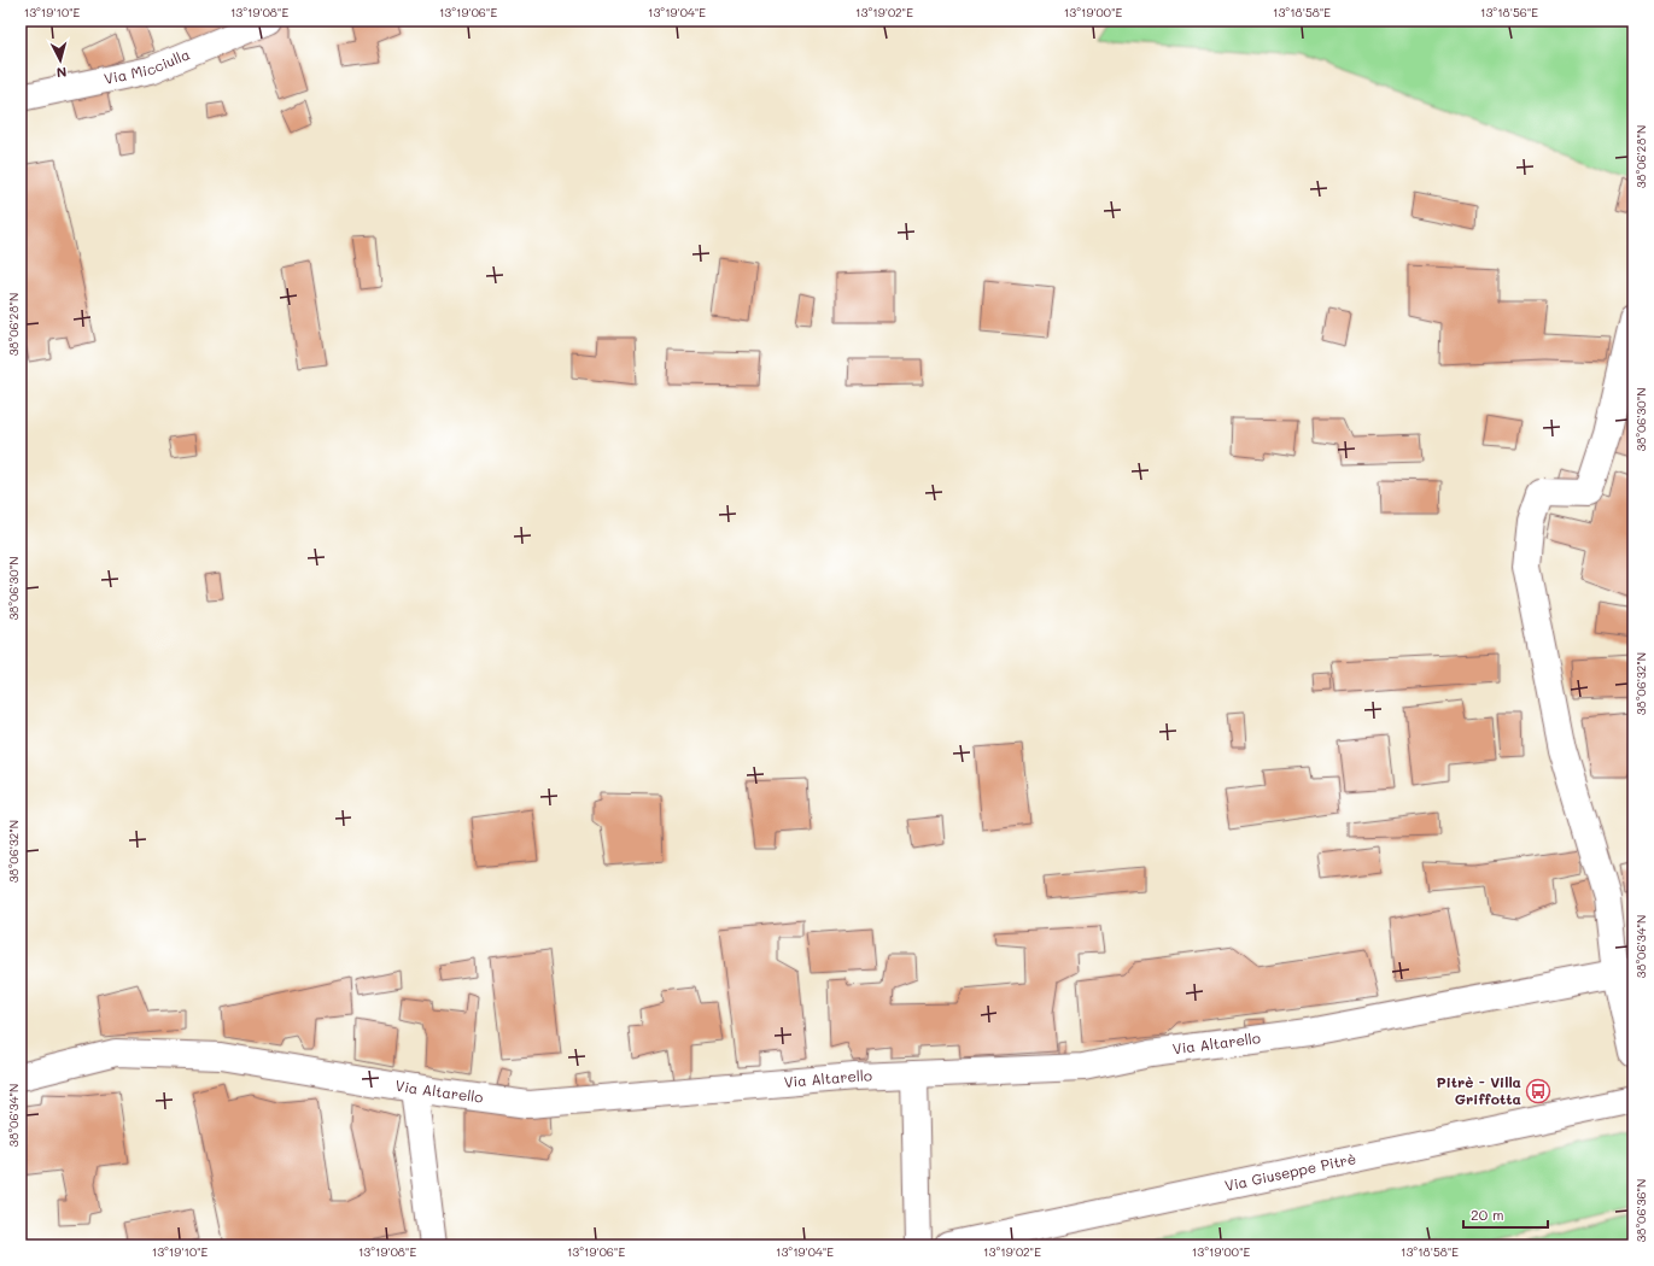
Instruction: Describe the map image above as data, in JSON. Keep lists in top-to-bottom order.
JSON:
{
  "streets": {
    "street": ["Via Micciulla", "Via Altarello", "Via Giuseppe Pitrè"]
  },
  "places": {
    "bus stop": ["Pitrè - Villa Griffotta"]
  },
  "scale_bar": "20 m",
  "north": "bottom",
  "coordinates": [
    "13°19'10\"E",
    "13°19'08\"E",
    "13°19'06\"E",
    "13°19'04\"E",
    "13°19'02\"E",
    "13°19'00\"E",
    "13°18'58\"E",
    "13°18'56\"E",
    "38°06'28\"N",
    "38°06'30\"N",
    "38°06'32\"N",
    "38°06'34\"N",
    "38°06'36\"N"
  ]
}
